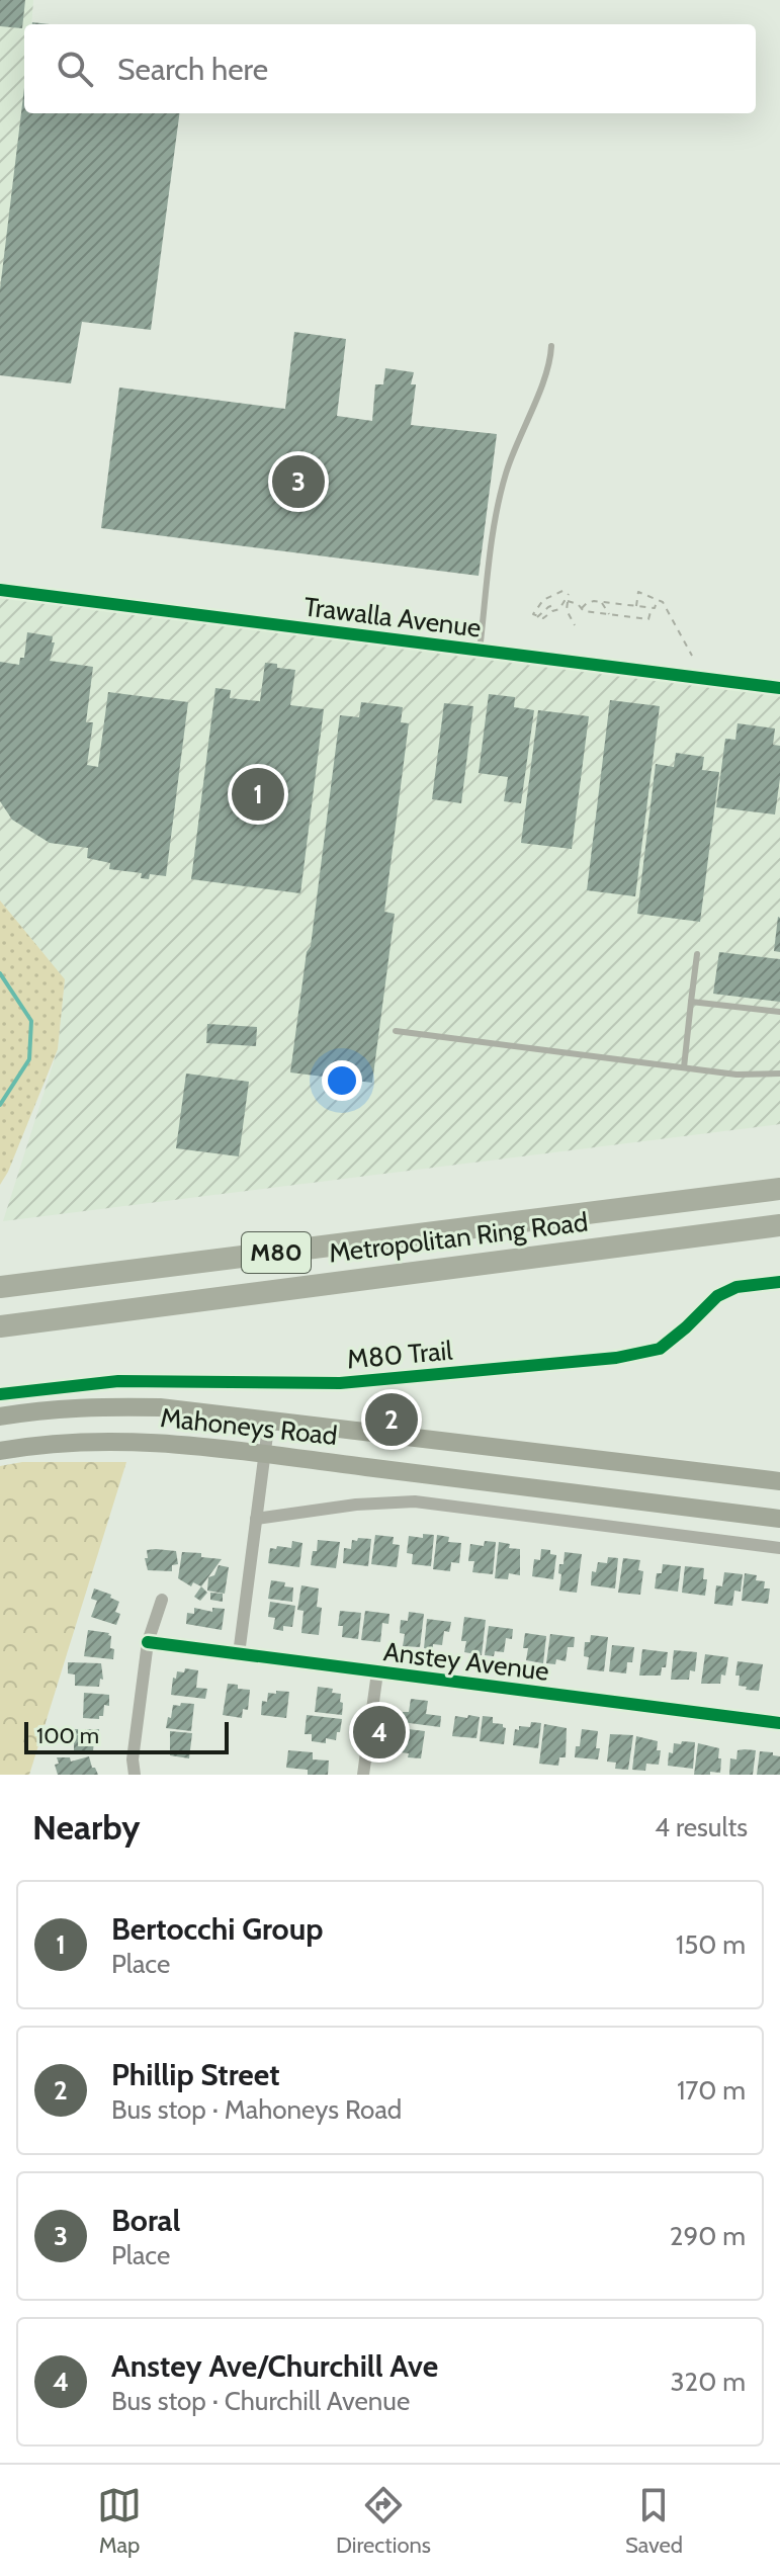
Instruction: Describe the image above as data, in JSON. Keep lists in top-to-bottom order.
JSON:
{
  "streets": {
    "highway": ["Metropolitan Ring Road", "M80"],
    "main road": ["Mahoneys Road"],
    "street": ["Trawalla Avenue", "Anstey Avenue"],
    "cycle path": ["M80 Trail"]
  },
  "scale_bar": "100 m",
  "page": {
    "search": "Search here",
    "pins": [
      "3",
      "1",
      "2",
      "4"
    ],
    "scale": "100 m",
    "heading": ["Nearby", "4 results"],
    "list": [
      {
        "mark": "1",
        "name": "Bertocchi Group",
        "note": "Place",
        "value": "150 m"
      },
      {
        "mark": "2",
        "name": "Phillip Street",
        "note": "Bus stop · Mahoneys Road",
        "value": "170 m"
      },
      {
        "mark": "3",
        "name": "Boral",
        "note": "Place",
        "value": "290 m"
      },
      {
        "mark": "4",
        "name": "Anstey Ave/Churchill Ave",
        "note": "Bus stop · Churchill Avenue",
        "value": "320 m"
      }
    ],
    "nav": ["Map", "Directions", "Saved"]
  }
}
